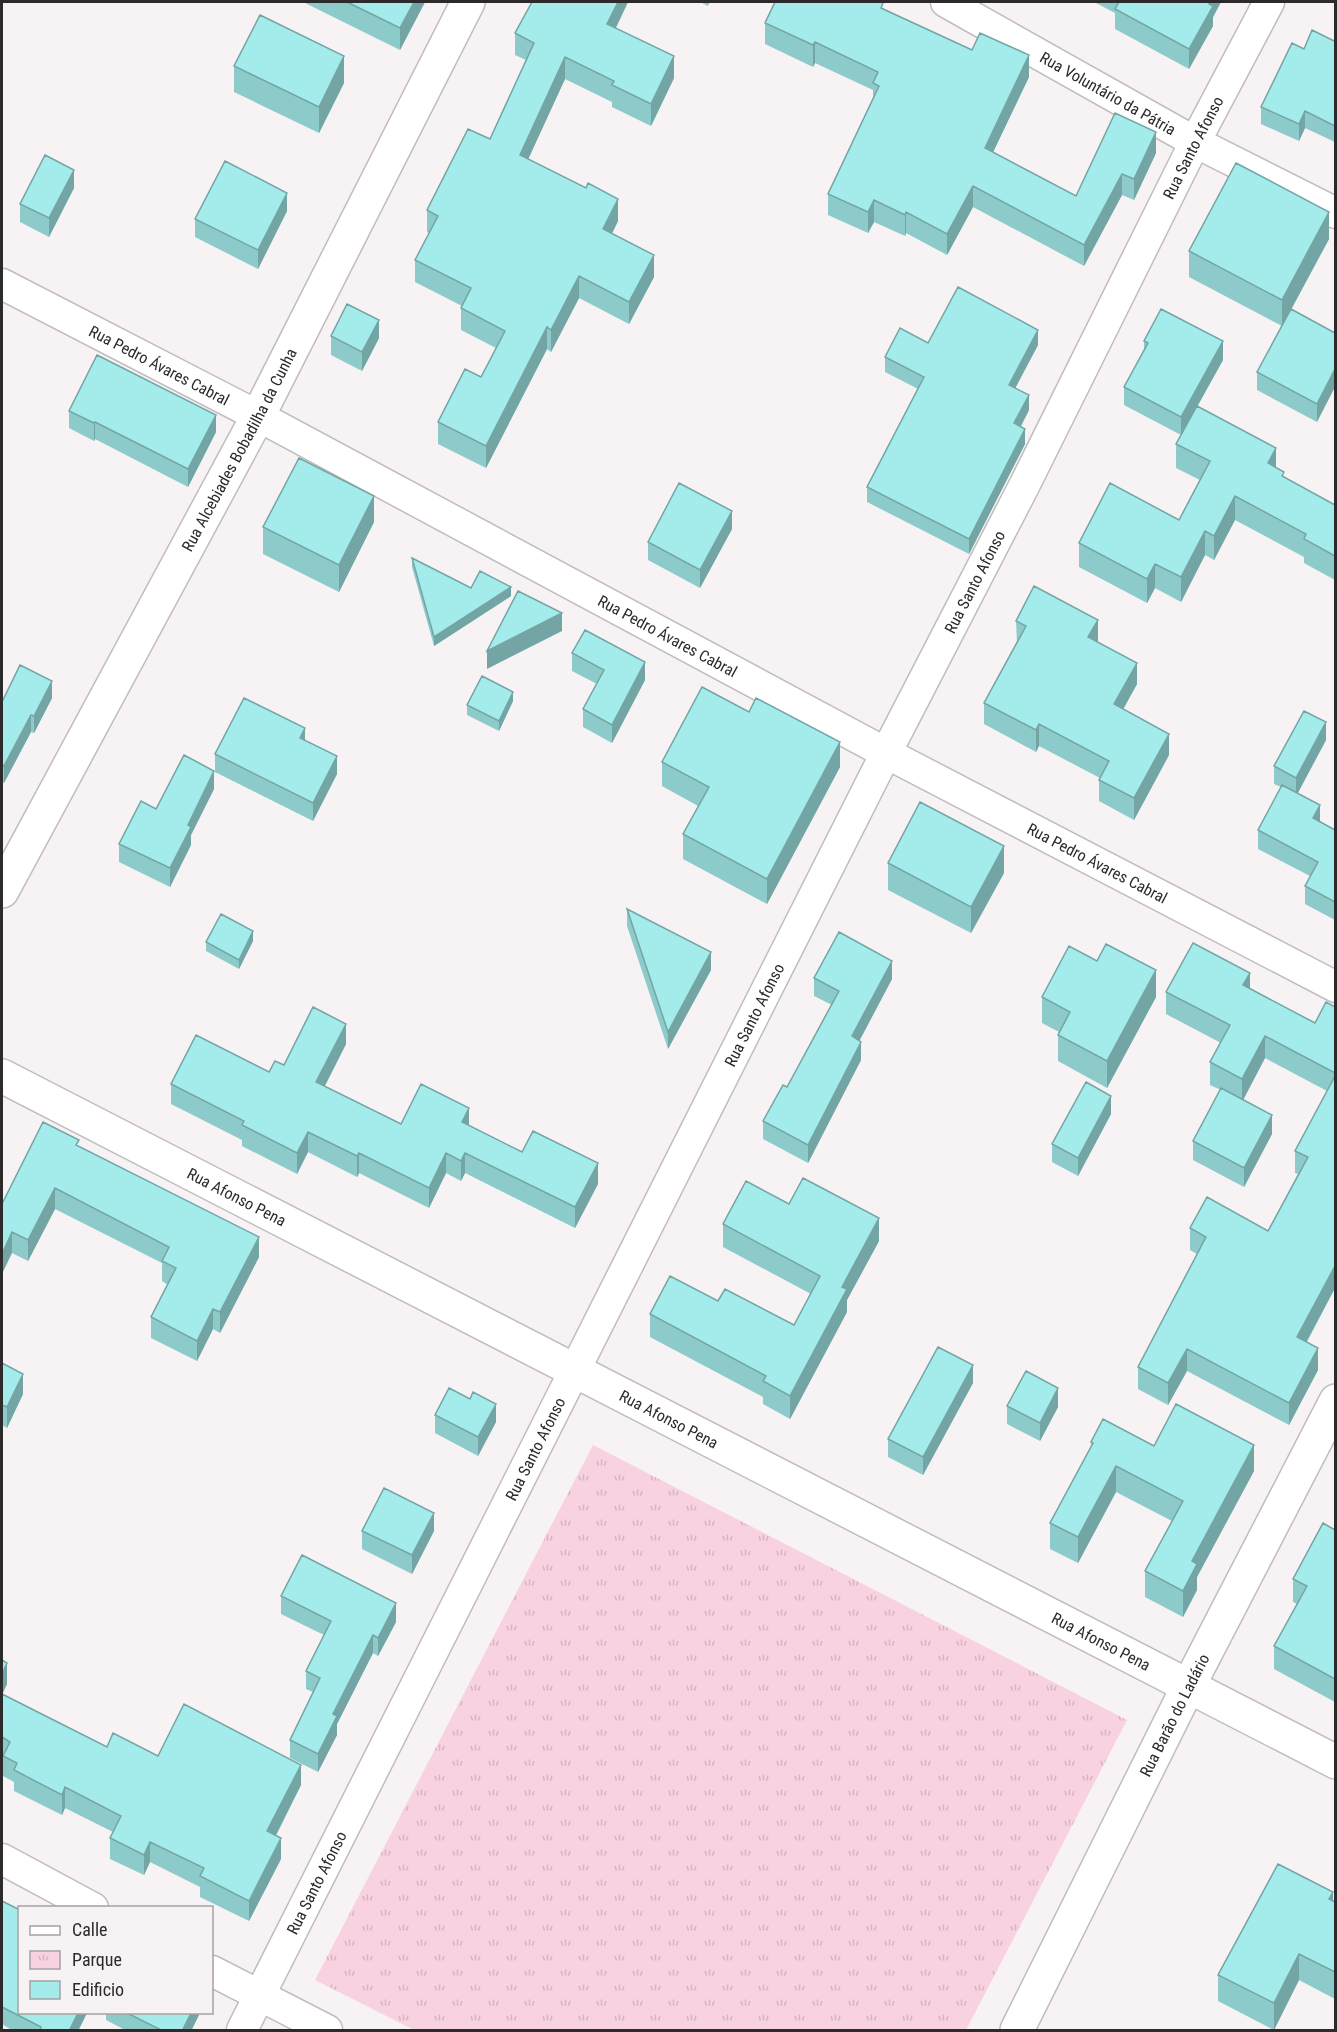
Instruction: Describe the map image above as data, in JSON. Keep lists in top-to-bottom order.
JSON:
{
  "streets": {
    "street": [
      "Rua Voluntário da Pátria",
      "Rua Santo Afonso",
      "Rua Pedro Ávares Cabral",
      "Rua Alcebiades Bobadilha da Cunha",
      "Rua Afonso Pena",
      "Rua Barão do Ladário"
    ]
  },
  "crossings": [
    ["Rua Voluntário da Pátria", "Rua Santo Afonso"],
    ["Rua Santo Afonso", "Rua Pedro Ávares Cabral"],
    ["Rua Santo Afonso", "Rua Afonso Pena"],
    ["Rua Pedro Ávares Cabral", "Rua Alcebiades Bobadilha da Cunha"],
    ["Rua Afonso Pena", "Rua Barão do Ladário"]
  ],
  "legend": ["Calle", "Parque", "Edificio"]
}
